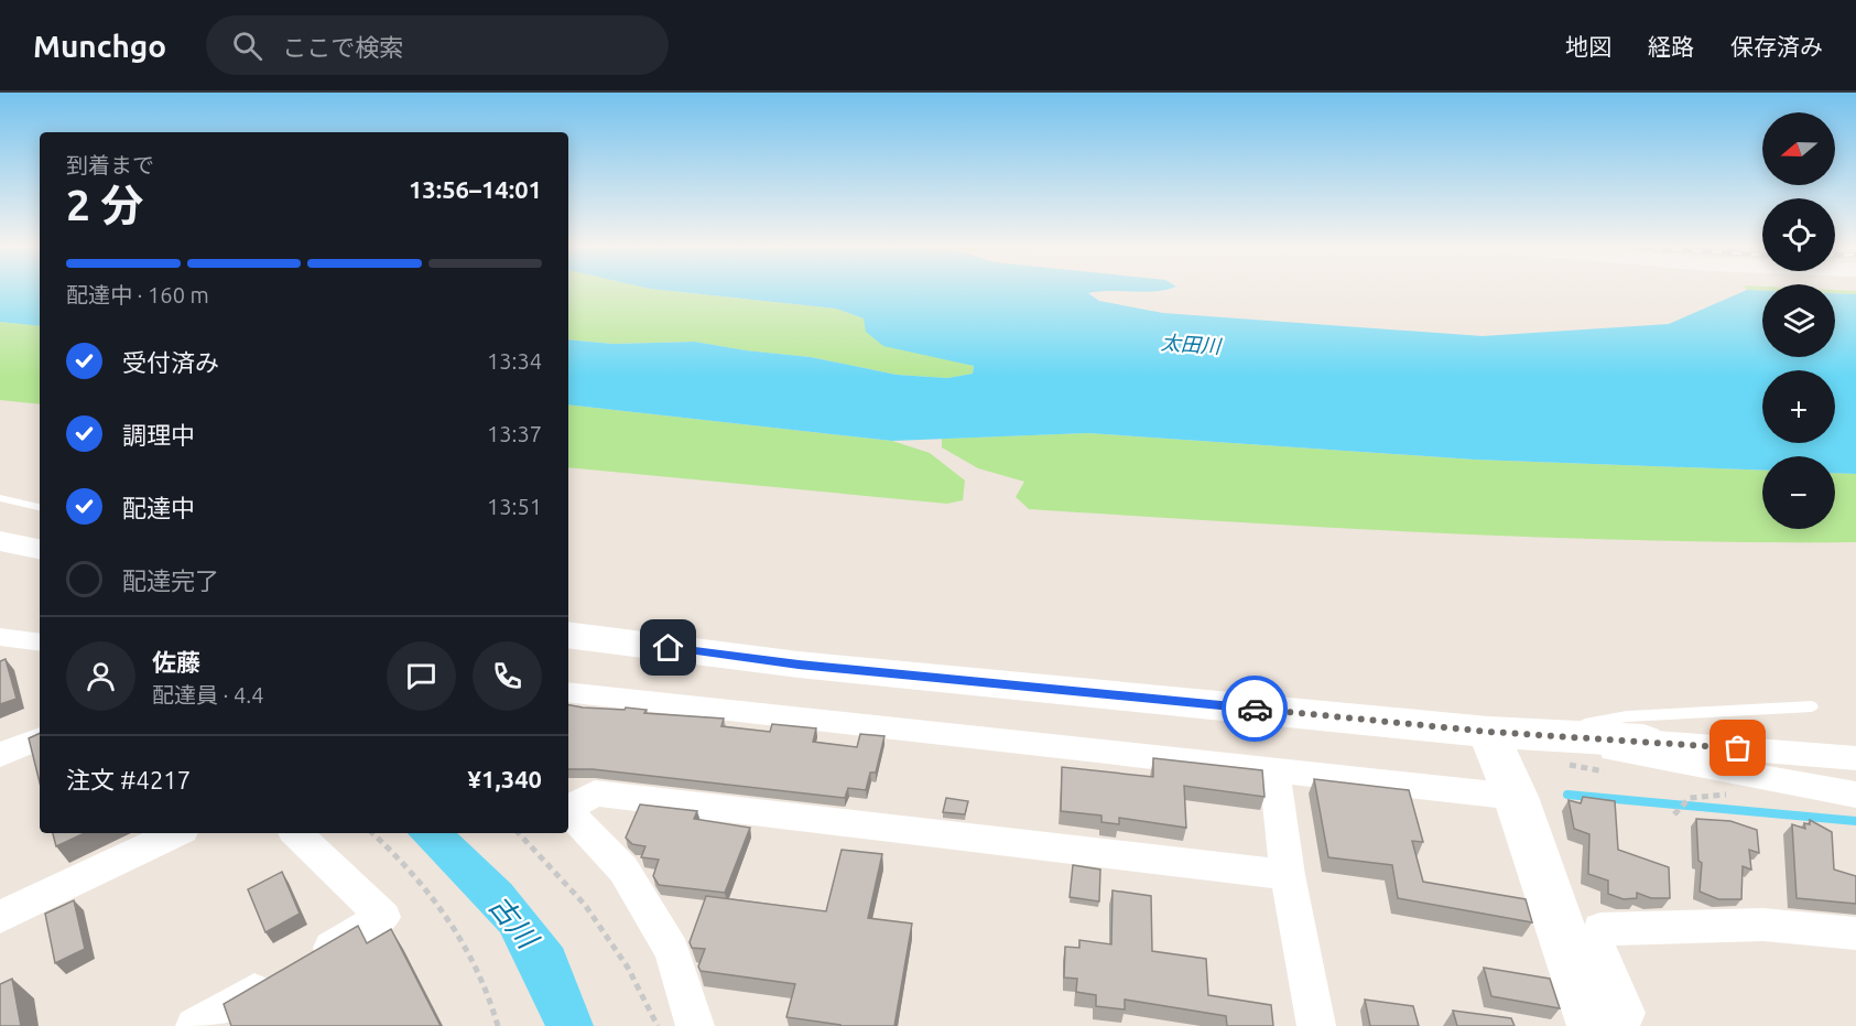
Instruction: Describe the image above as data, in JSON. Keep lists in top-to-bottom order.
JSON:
{
  "water": ["太田川", "古川"],
  "north": "left",
  "page": {
    "header": "Munchgo",
    "search": "ここで検索",
    "nav": ["地図", "経路", "保存済み"],
    "map_buttons": ["+", "−"],
    "heading": ["2 分", "到着まで", "13:56–14:01"],
    "panel": [
      "佐藤",
      "配達員 · 4.4",
      "注文 #4217",
      "¥1,340"
    ],
    "bar": "配達中 · 160 m",
    "list": [
      ["受付済み", "13:34"],
      ["調理中", "13:37"],
      ["配達中", "13:51"],
      "配達完了"
    ]
  }
}
